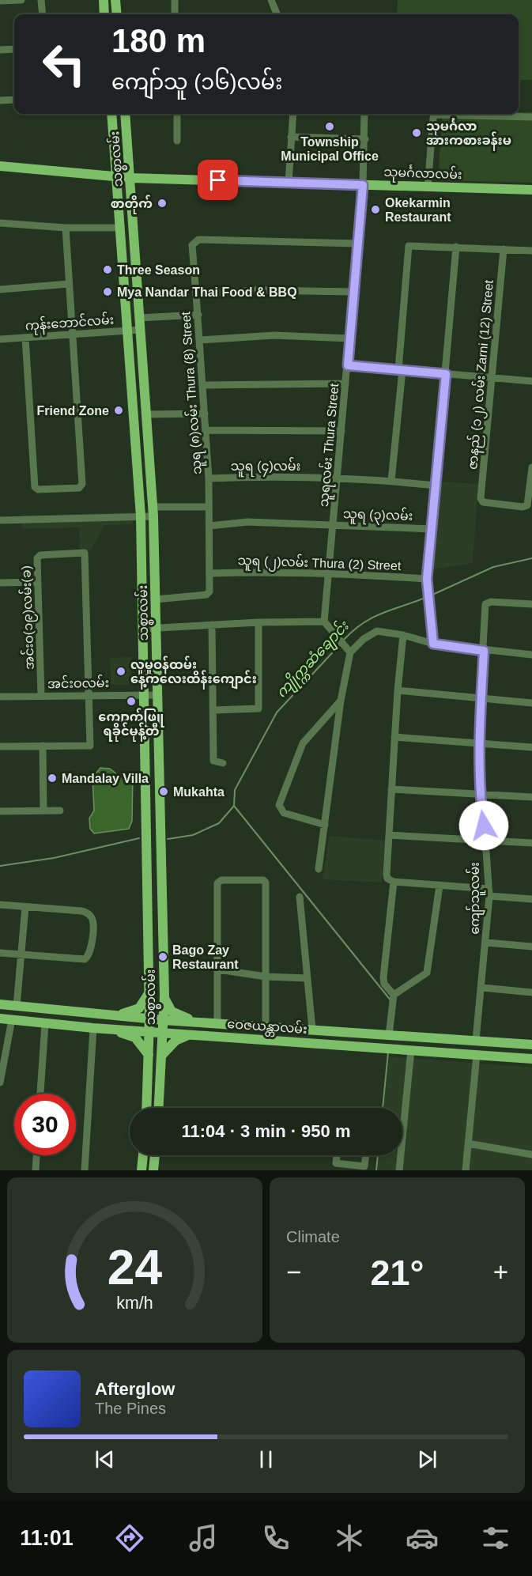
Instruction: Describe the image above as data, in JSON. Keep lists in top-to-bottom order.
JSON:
{
  "streets": {
    "main road": ["သစ္စာလမ်း", "သုမင်္ဂလာလမ်း", "ဝေဇယန္တာလမ်း"],
    "street": [
      "ကုန်းဘောင်လမ်း",
      "ဇာနည် (၁၂) လမ်း Zarni (12) Street",
      "သူရ (၈)လမ်း Thura (8) Street",
      "သူရလမ်း Thura Street",
      "သူရ (၄)လမ်း",
      "သူရ (၃)လမ်း",
      "သူရ (၂)လမ်း Thura (2) Street",
      "အင်းဝ(၁၉)လမ်း(ခ)",
      "အင်းဝလမ်း",
      "ကျော်သူလမ်း"
    ]
  },
  "crossings": [
    ["သစ္စာလမ်း", "သုမင်္ဂလာလမ်း"],
    ["သစ္စာလမ်း", "ကုန်းဘောင်လမ်း"],
    ["သစ္စာလမ်း", "သူရ (၈)လမ်း Thura (8) Street"],
    ["သစ္စာလမ်း", "အင်းဝလမ်း"],
    ["သစ္စာလမ်း", "ဝေဇယန္တာလမ်း"],
    ["သုမင်္ဂလာလမ်း", "သူရလမ်း Thura Street"],
    ["သူရ (၈)လမ်း Thura (8) Street", "သူရလမ်း Thura Street"],
    ["သူရ (၈)လမ်း Thura (8) Street", "သူရ (၄)လမ်း"],
    ["သူရ (၈)လမ်း Thura (8) Street", "သူရ (၃)လမ်း"],
    ["သူရ (၈)လမ်း Thura (8) Street", "သူရ (၂)လမ်း Thura (2) Street"],
    ["သူရလမ်း Thura Street", "သူရ (၄)လမ်း"],
    ["သူရလမ်း Thura Street", "သူရ (၃)လမ်း"],
    ["သူရလမ်း Thura Street", "သူရ (၂)လမ်း Thura (2) Street"],
    ["အင်းဝ(၁၉)လမ်း(ခ)", "အင်းဝလမ်း"],
    ["ကျော်သူလမ်း", "ဝေဇယန္တာလမ်း"]
  ],
  "water": ["ကျိုက္ကဆံချောင်း"],
  "places": [
    "Township Municipal Office",
    "သုမင်္ဂလာ အားကစားခန်းမ",
    "စာတိုက်",
    "Okekarmin Restaurant",
    "Three Season",
    "Mya Nandar Thai Food & BBQ",
    "Friend Zone",
    "လူမှုဝန်ထမ်း နေ့ကလေးထိန်းကျောင်း",
    "ကျောက်ဖြူ ရခိုင်မုန့်တီ",
    "Mandalay Villa",
    "Mukahta",
    "Bago Zay Restaurant"
  ],
  "page": {
    "turn": ["180 m", "ကျော်သူ (၁၆)လမ်း"],
    "limit": "30",
    "trip": "11:04 · 3 min · 950 m",
    "tile": "Climate",
    "heat": ["−", "21°", "+"],
    "song": ["Afterglow", "The Pines"],
    "tabs": "11:01",
    "gauge": ["24", "km/h"]
  }
}
